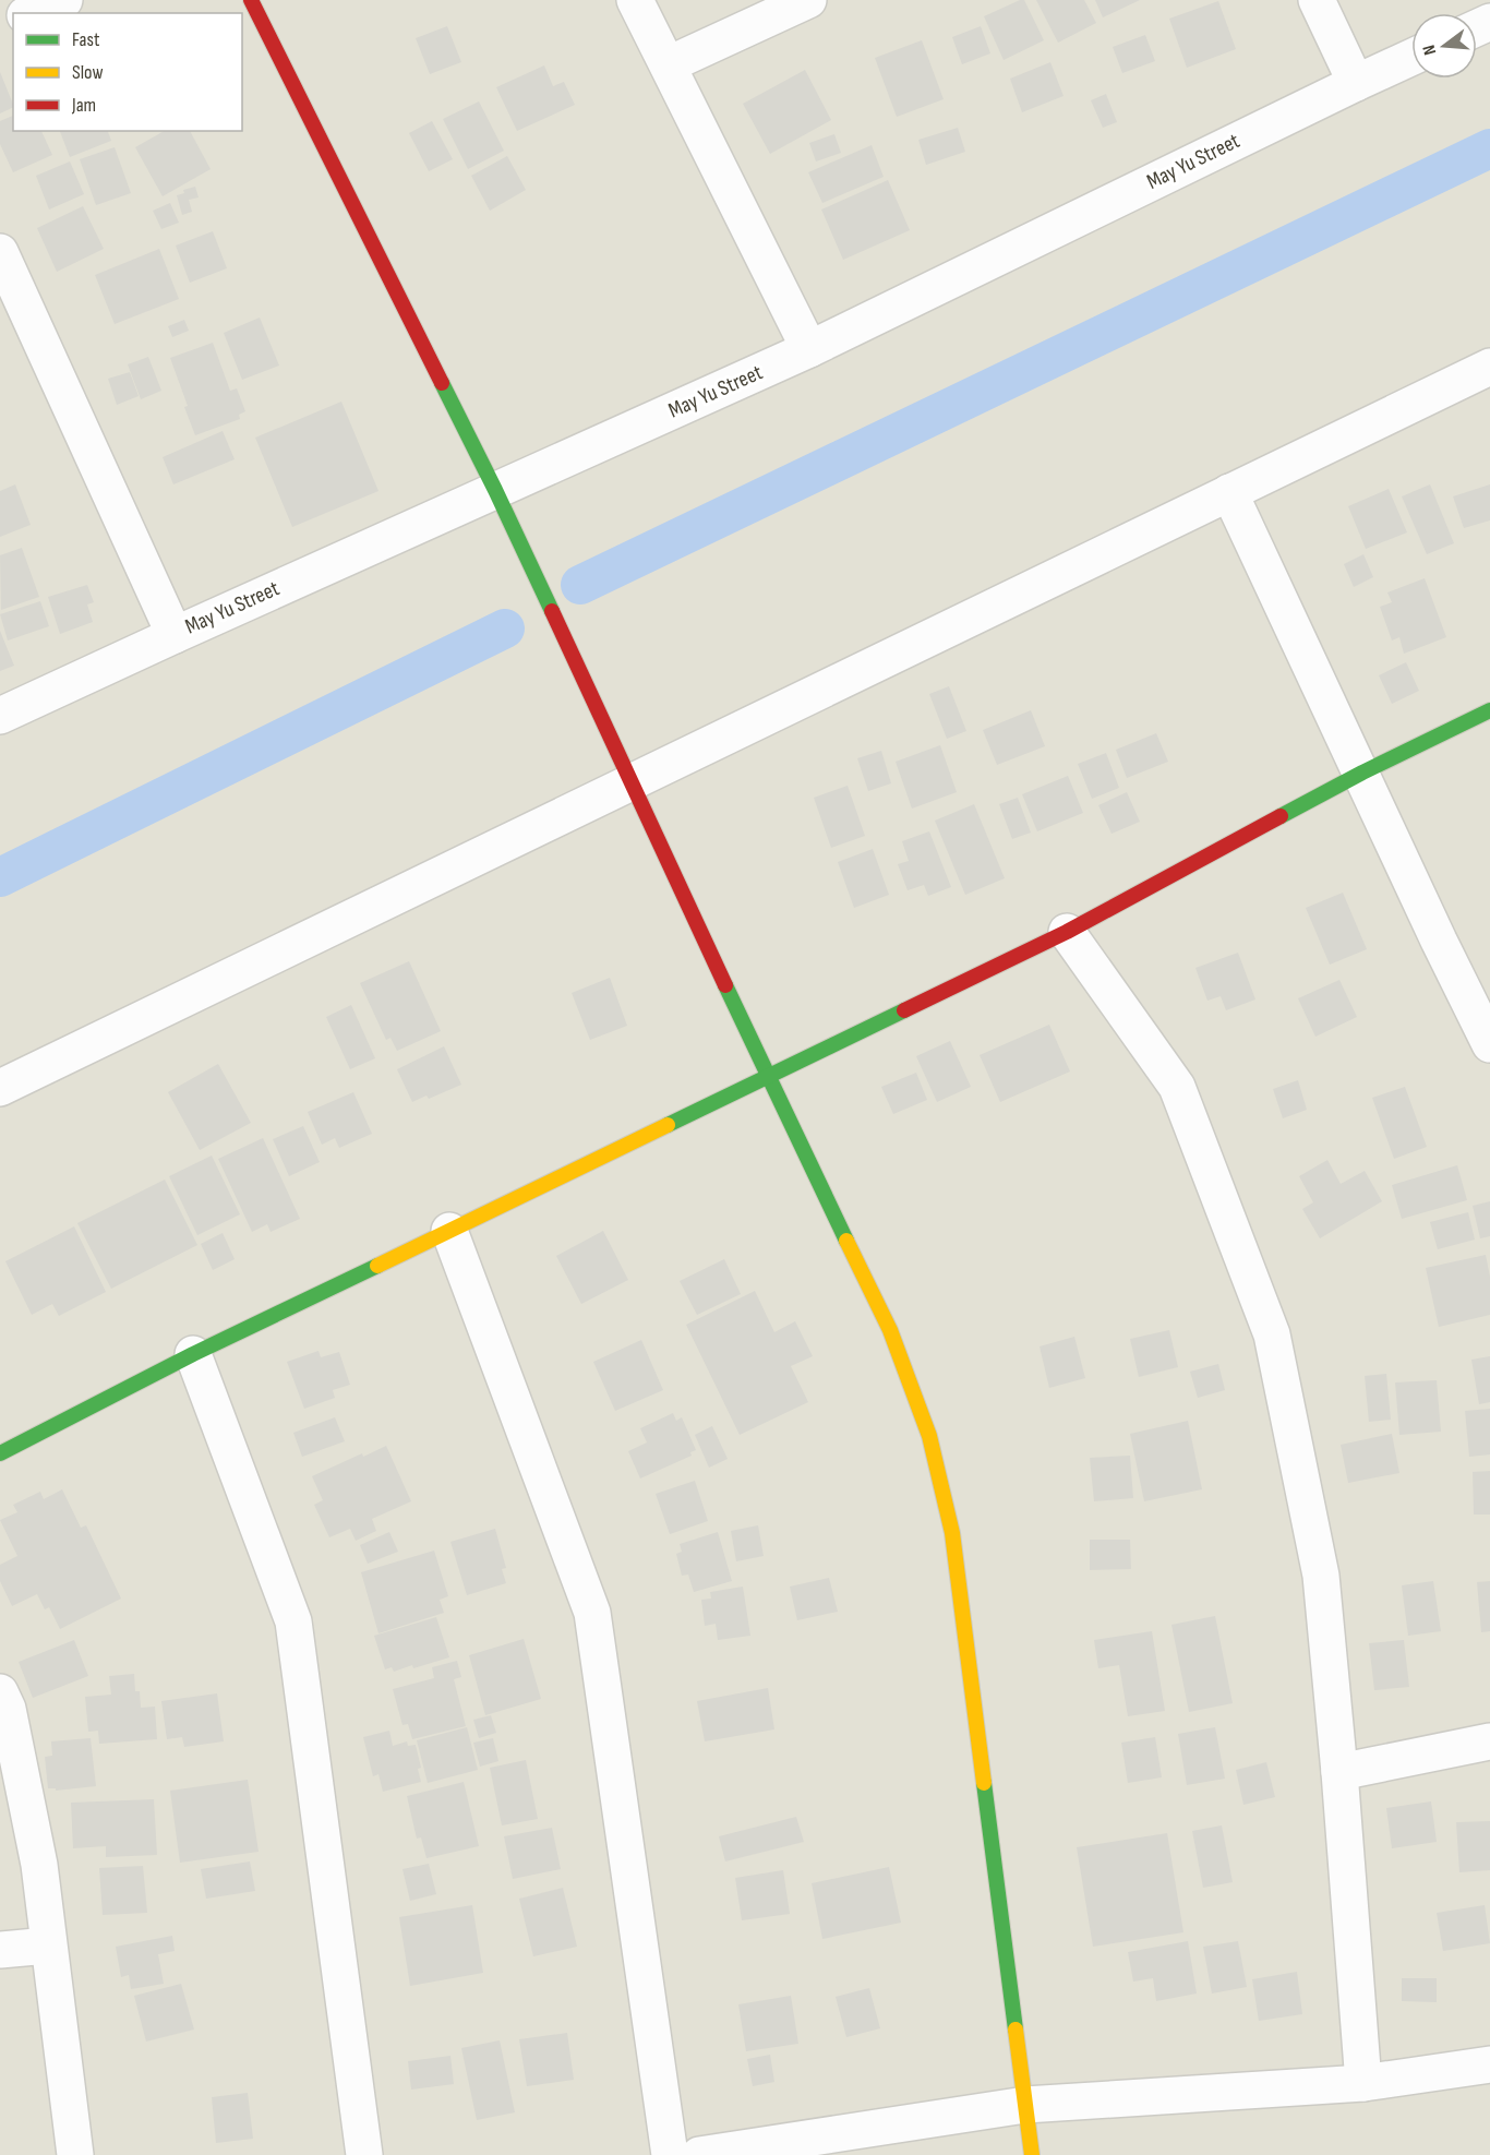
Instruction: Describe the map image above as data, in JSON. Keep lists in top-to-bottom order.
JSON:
{
  "streets": {
    "street": ["May Yu Street"]
  },
  "legend": ["Fast", "Slow", "Jam"],
  "north": "left"
}
